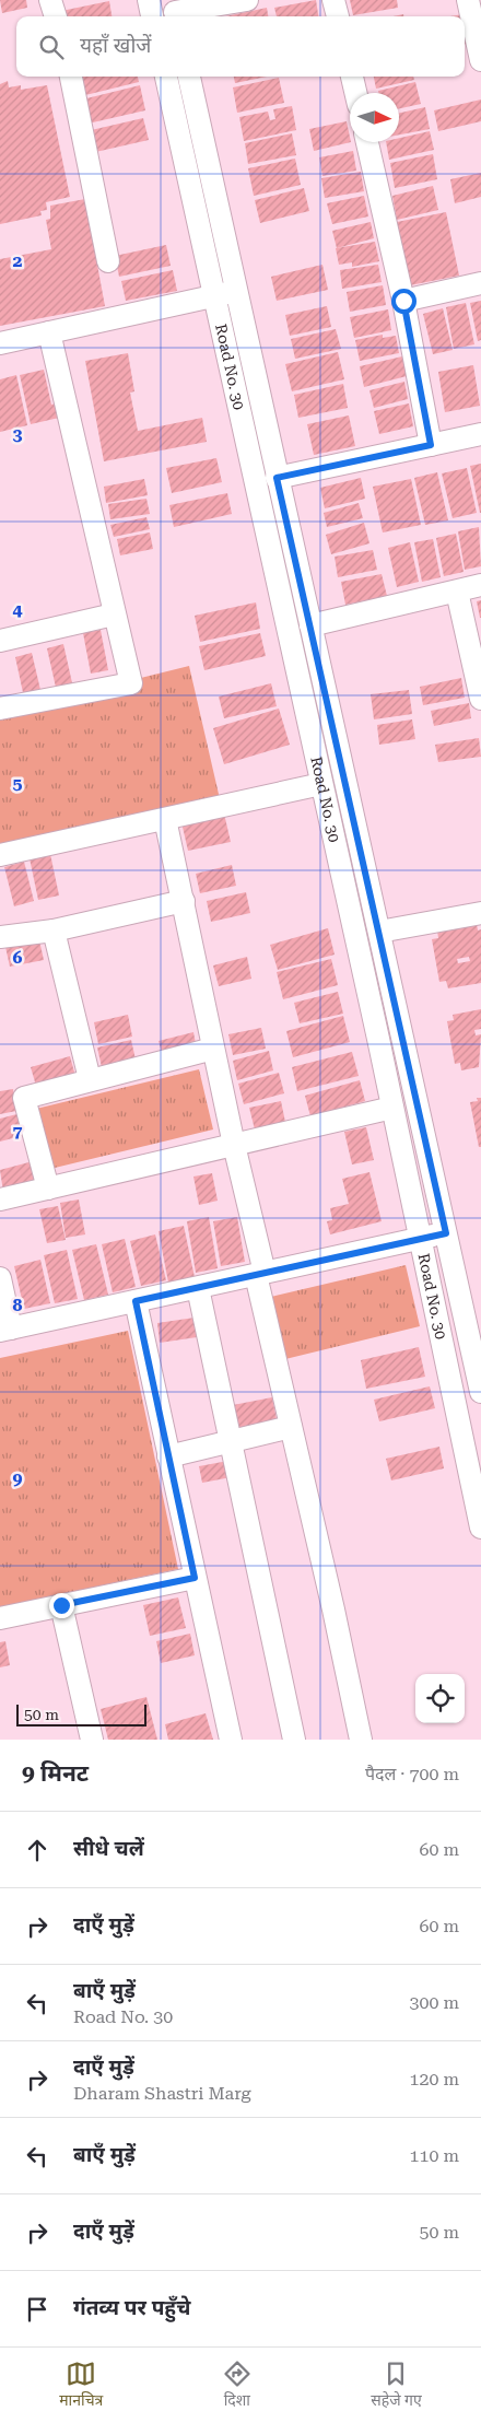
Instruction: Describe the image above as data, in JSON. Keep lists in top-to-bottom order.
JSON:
{
  "streets": {
    "street": ["Road No. 30"]
  },
  "scale_bar": "50 m",
  "north": "right",
  "page": {
    "search": "यहाँ खोजें",
    "scale": "50 m",
    "heading": ["9 मिनट", "पैदल · 700 m"],
    "list": [
      ["सीधे चलें", "60 m"],
      ["दाएँ मुड़ें", "60 m"],
      ["बाएँ मुड़ें", "Road No. 30", "300 m"],
      ["दाएँ मुड़ें", "Dharam Shastri Marg", "120 m"],
      ["बाएँ मुड़ें", "110 m"],
      ["दाएँ मुड़ें", "50 m"],
      "गंतव्य पर पहुँचे"
    ],
    "nav": ["मानचित्र", "दिशा", "सहेजे गए"]
  },
  "grid": {
    "rows": [
      "2",
      "3",
      "4",
      "5",
      "6",
      "7",
      "8",
      "9"
    ]
  }
}
